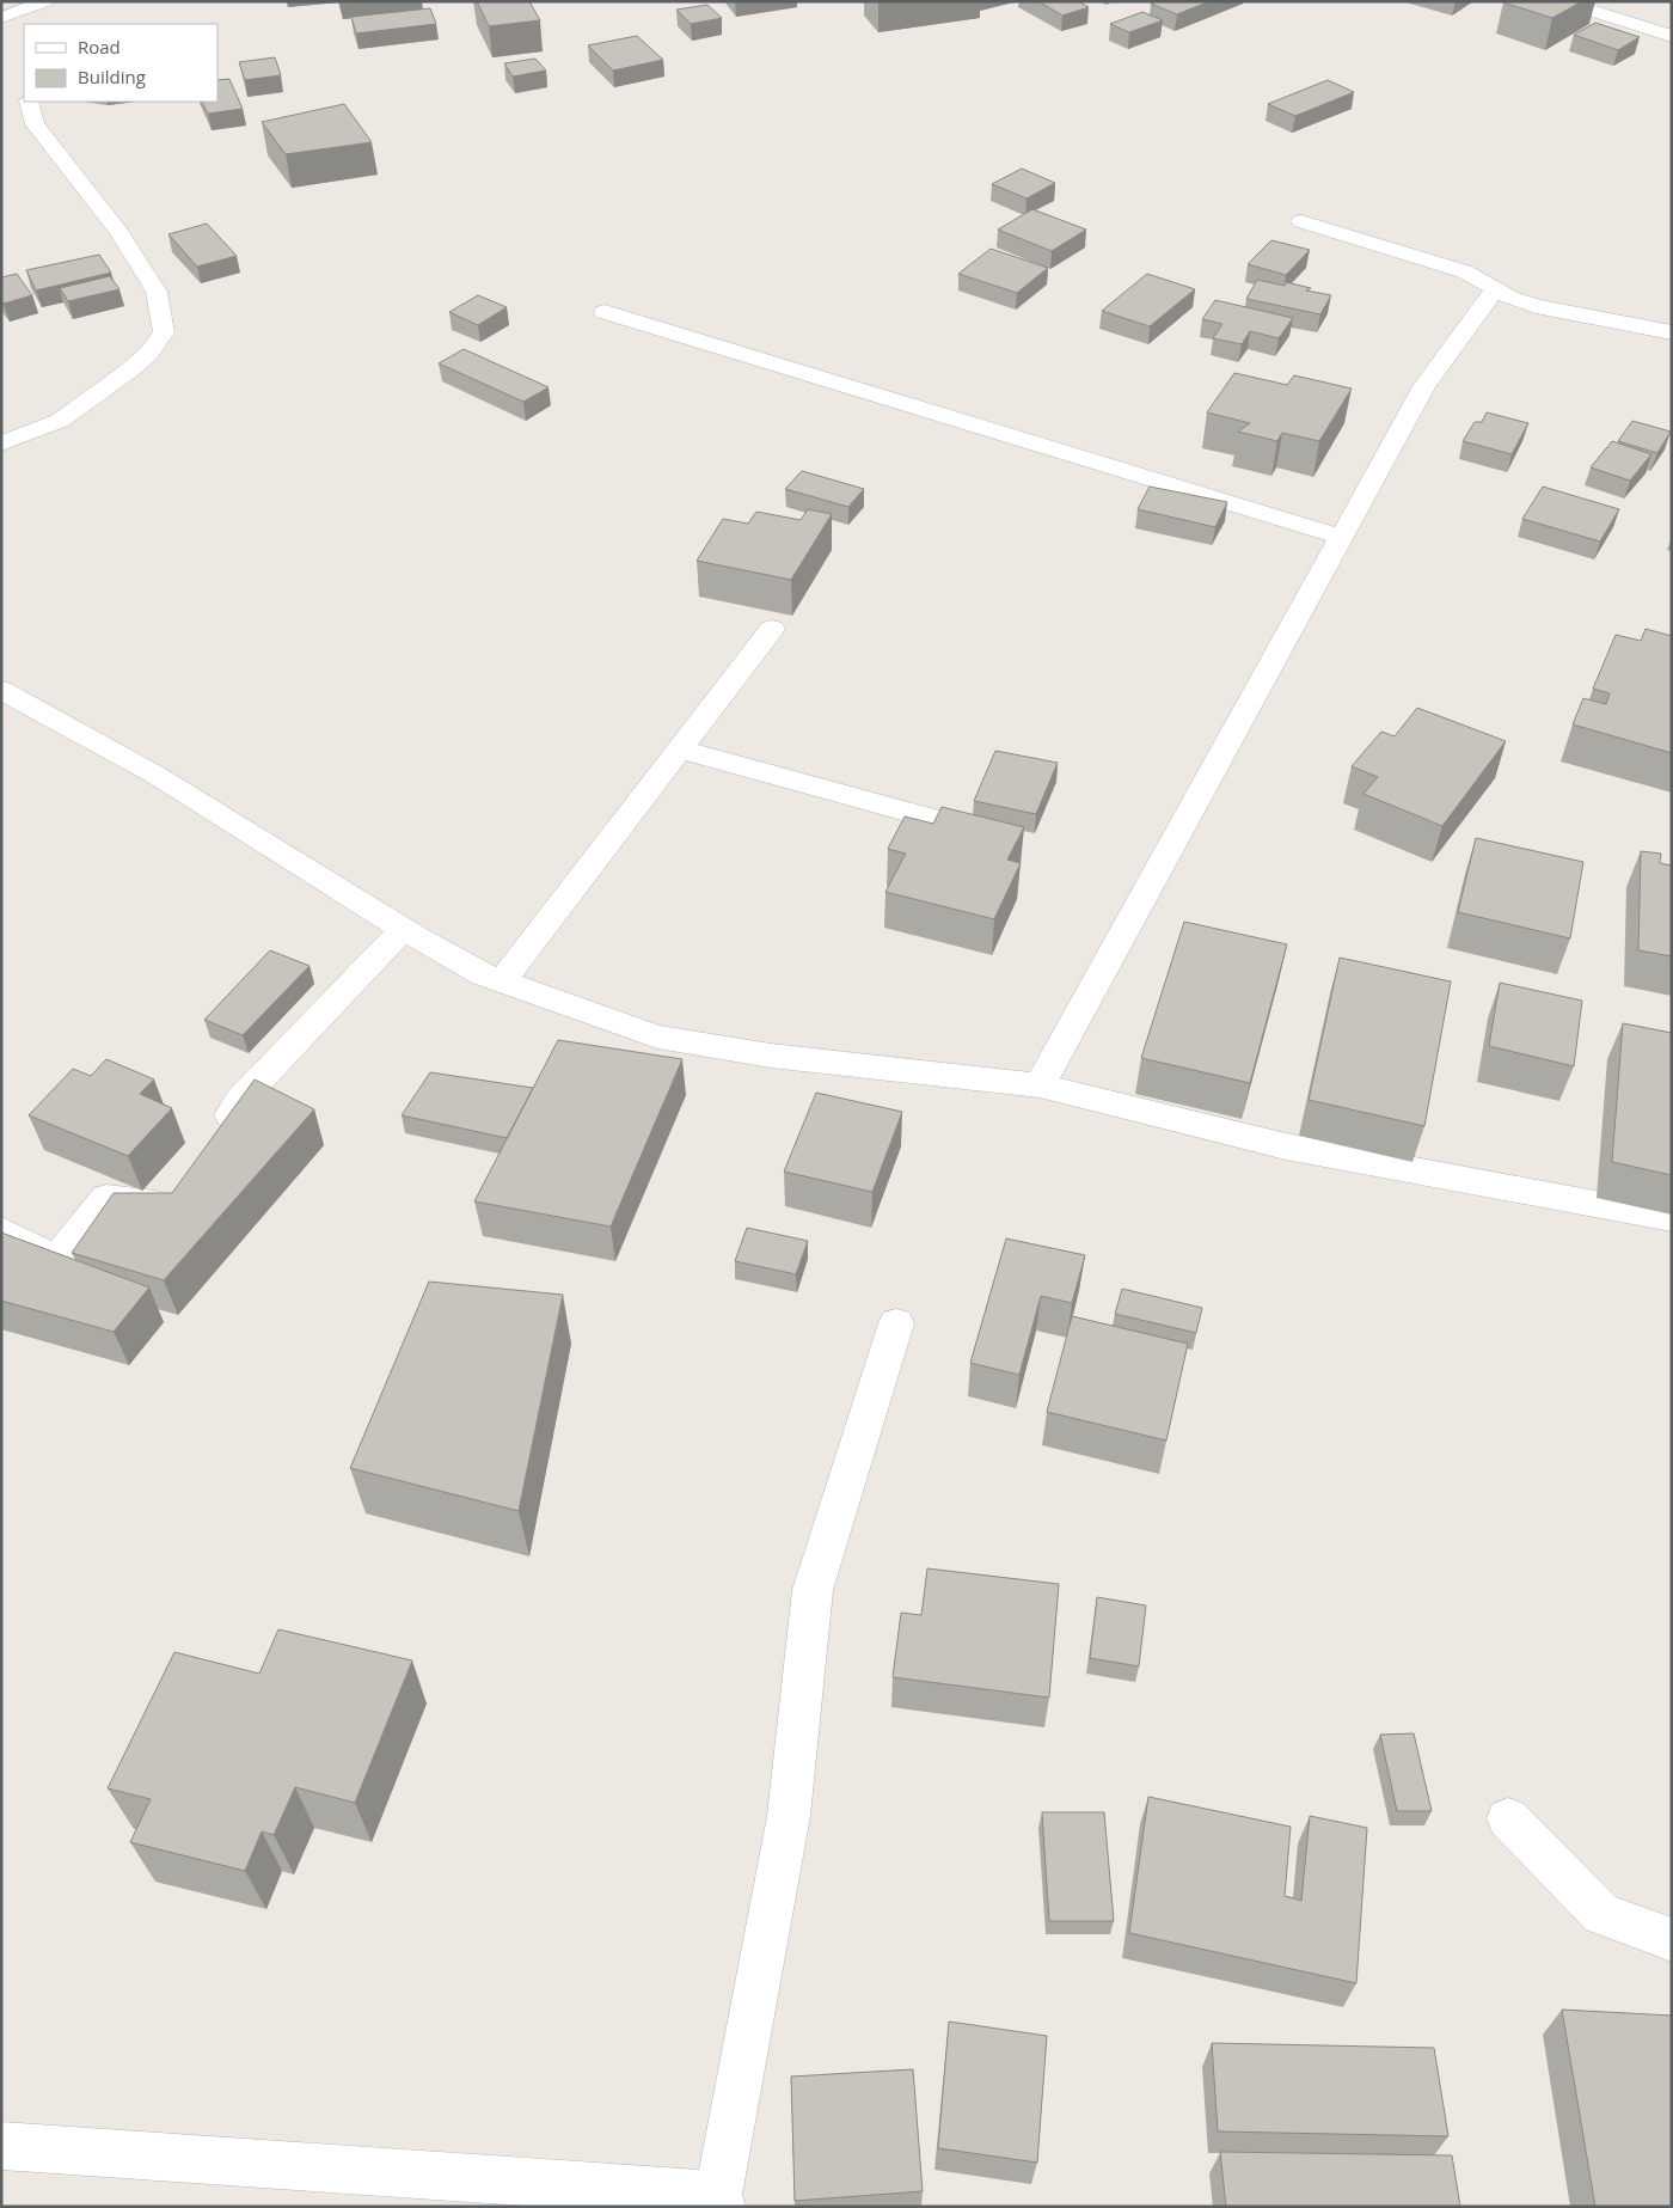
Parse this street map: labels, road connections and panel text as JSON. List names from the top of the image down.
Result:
{
  "legend": ["Road", "Building"]
}
